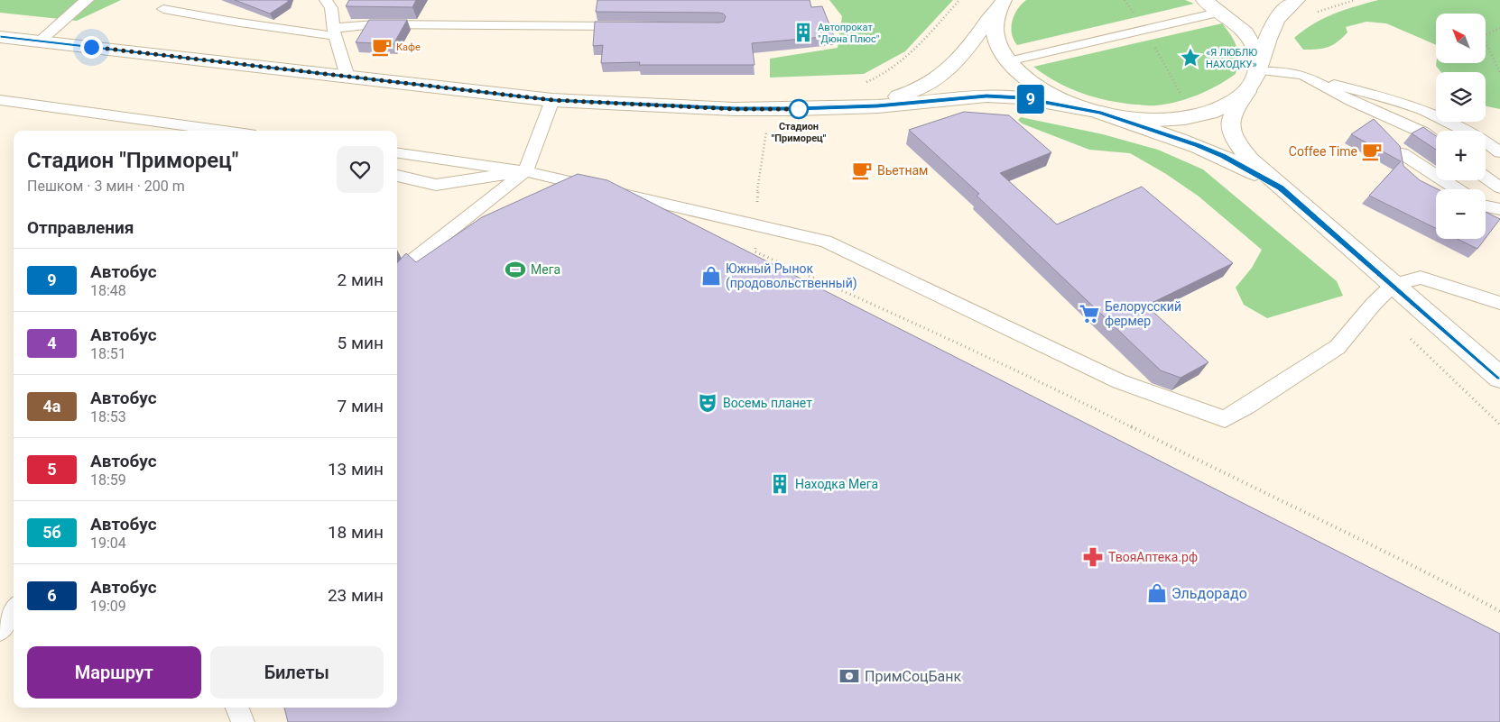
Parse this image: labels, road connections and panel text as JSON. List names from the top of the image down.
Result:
{
  "places": {
    "building": ["Автопрокат \"Дюна Плюс\"", "Находка Мега"],
    "cafe": ["Кафе", "Coffee Time", "Вьетнам"],
    "place": ["«Я ЛЮБЛЮ НАХОДКУ»"],
    "other": ["Стадион \"Приморец\""],
    "sports": ["Мега"],
    "shop": ["Южный Рынок (продовольственный)", "Эльдорадо"],
    "supermarket": ["Белорусский фермер"],
    "theatre": ["Восемь планет"],
    "pharmacy": ["ТвояАптека.рф"],
    "bank": ["ПримСоцБанк"]
  },
  "lines": ["bus line 9"],
  "north": "top left",
  "page": {
    "on_map": "9",
    "map_buttons": ["+", "−"],
    "heading": [
      ["Стадион \"Приморец\"", "Пешком · 3 мин · 200 m"],
      "Отправления"
    ],
    "list": [
      {
        "mark": "9",
        "name": "Автобус",
        "note": "18:48",
        "value": "2 мин"
      },
      {
        "mark": "4",
        "name": "Автобус",
        "note": "18:51",
        "value": "5 мин"
      },
      {
        "mark": "4а",
        "name": "Автобус",
        "note": "18:53",
        "value": "7 мин"
      },
      {
        "mark": "5",
        "name": "Автобус",
        "note": "18:59",
        "value": "13 мин"
      },
      {
        "mark": "5б",
        "name": "Автобус",
        "note": "19:04",
        "value": "18 мин"
      },
      {
        "mark": "6",
        "name": "Автобус",
        "note": "19:09",
        "value": "23 мин"
      }
    ],
    "buttons": ["Маршрут", "Билеты"]
  }
}
